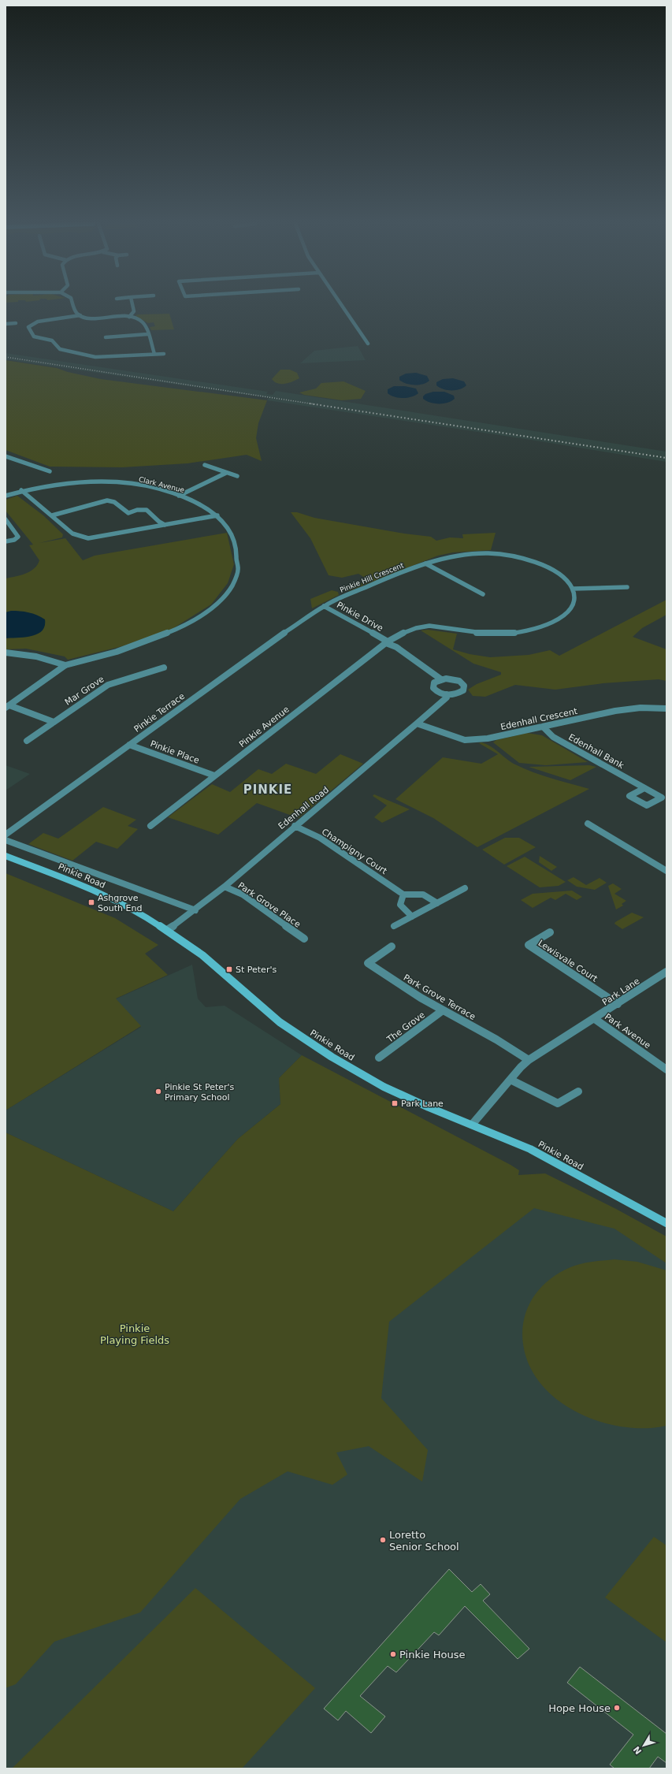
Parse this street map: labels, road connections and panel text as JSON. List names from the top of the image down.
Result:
{
  "streets": {
    "main road": ["Pinkie Road"],
    "street": [
      "Clark Avenue",
      "Pinkie Hill Crescent",
      "Pinkie Drive",
      "Mar Grove",
      "Pinkie Terrace",
      "Edenhall Crescent",
      "Pinkie Avenue",
      "Edenhall Bank",
      "Pinkie Place",
      "Edenhall Road",
      "Champigny Court",
      "Park Grove Place",
      "Lewisvale Court",
      "Park Lane",
      "Park Grove Terrace",
      "The Grove",
      "Park Avenue"
    ]
  },
  "crossings": [
    ["Pinkie Hill Crescent", "Pinkie Drive"],
    ["Pinkie Hill Crescent", "Pinkie Terrace"],
    ["Pinkie Drive", "Pinkie Terrace"],
    ["Pinkie Drive", "Pinkie Avenue"],
    ["Pinkie Terrace", "Pinkie Place"],
    ["Edenhall Crescent", "Edenhall Bank"],
    ["Edenhall Crescent", "Edenhall Road"],
    ["Pinkie Avenue", "Pinkie Place"],
    ["Edenhall Road", "Champigny Court"],
    ["Edenhall Road", "Pinkie Road"],
    ["Edenhall Road", "Park Grove Place"],
    ["Pinkie Road", "Park Lane"],
    ["Lewisvale Court", "Park Lane"],
    ["Park Lane", "Park Grove Terrace"],
    ["Park Lane", "Park Avenue"],
    ["Park Grove Terrace", "The Grove"]
  ],
  "districts": ["PINKIE"],
  "parks": ["Pinkie Playing Fields"],
  "places": {
    "transit": ["Ashgrove South End", "St Peter's", "Park Lane"],
    "other": [
      "Pinkie St Peter's Primary School",
      "Loretto Senior School",
      "Pinkie House",
      "Hope House"
    ]
  },
  "north": "bottom left"
}
